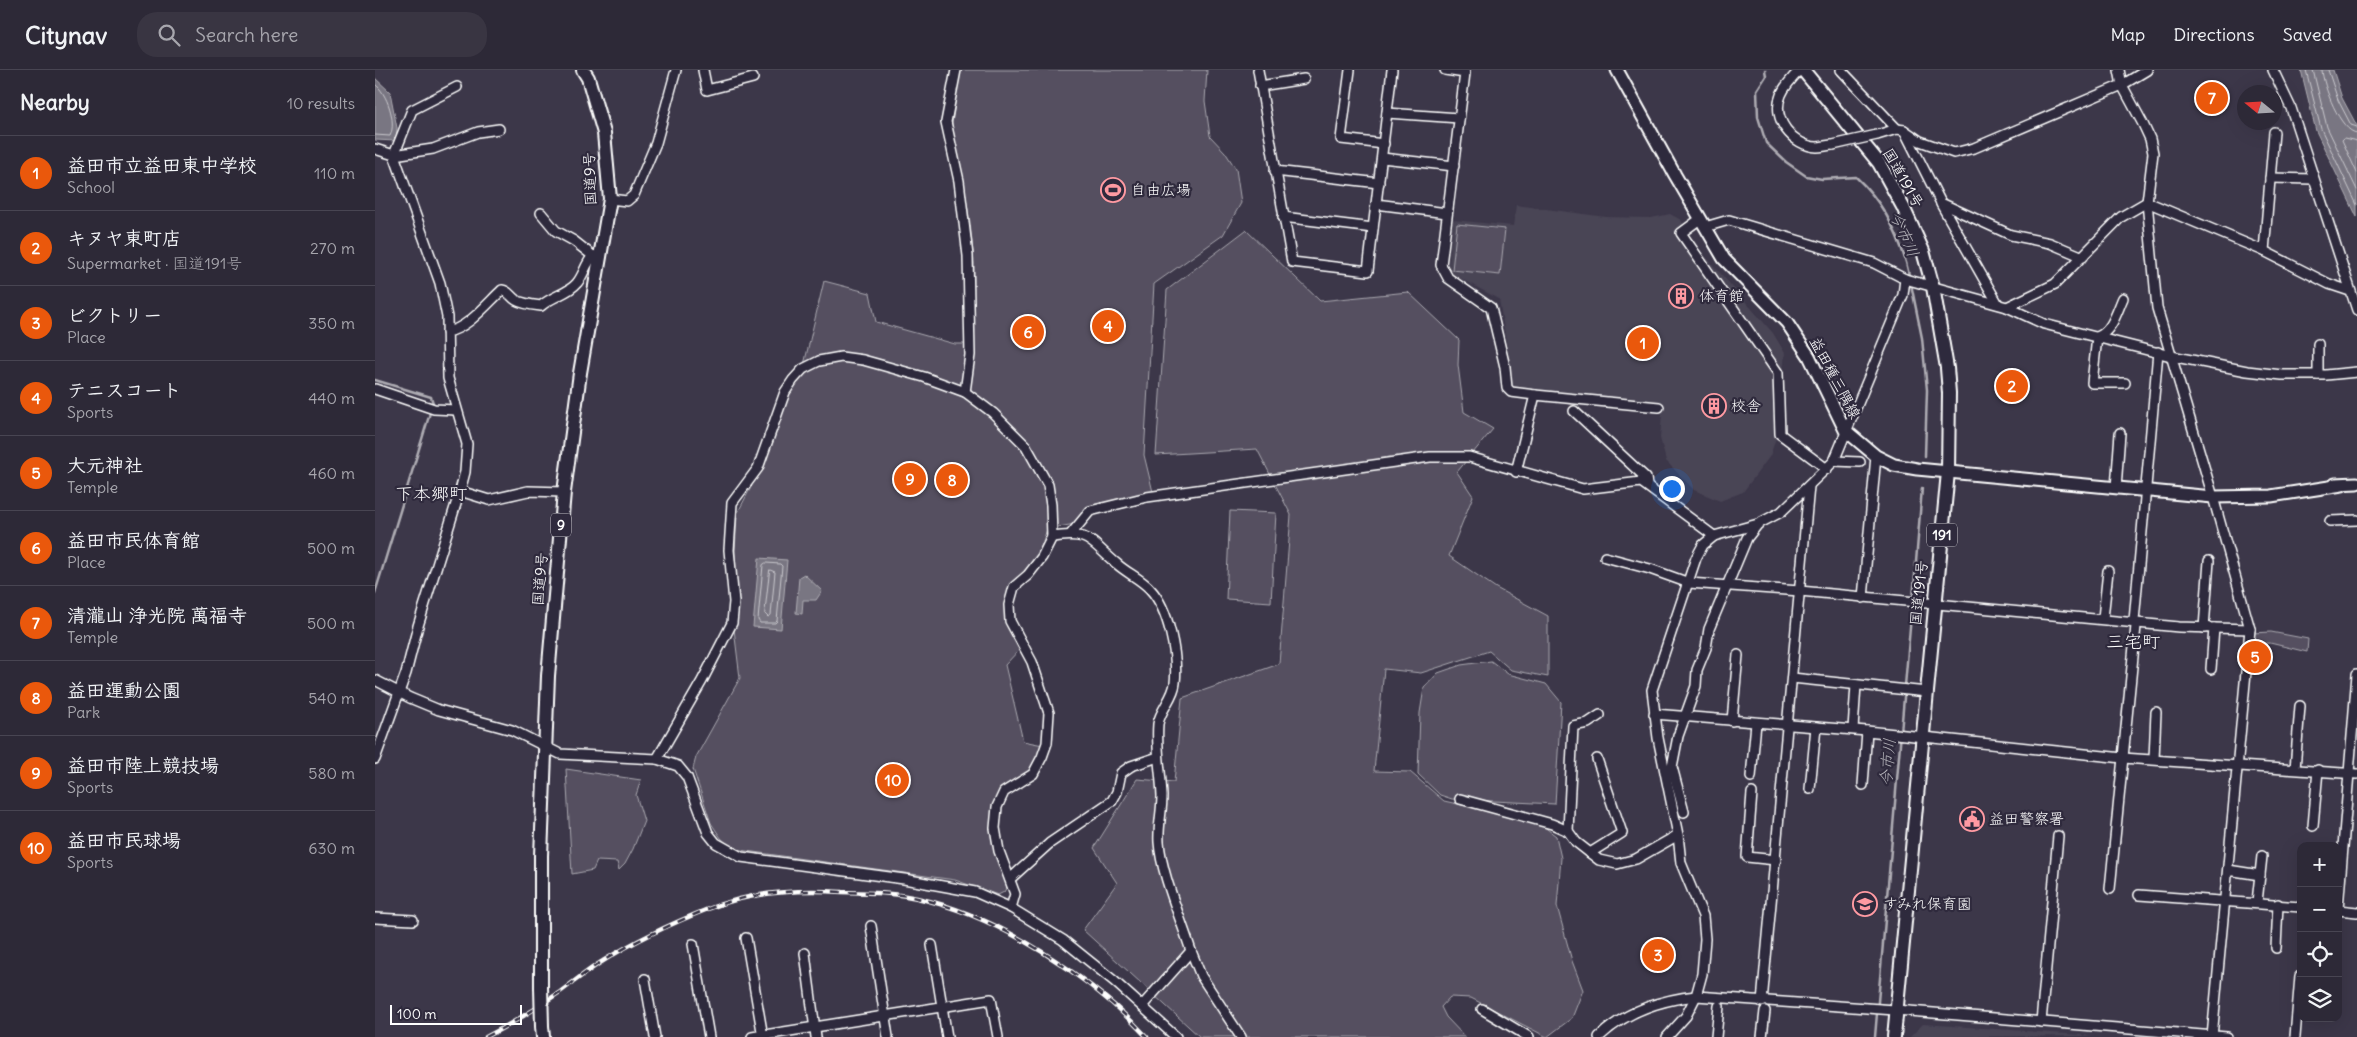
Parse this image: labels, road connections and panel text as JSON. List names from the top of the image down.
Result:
{
  "streets": {
    "highway": [
      "国道191号",
      "国道9号",
      "9",
      "191"
    ],
    "main road": ["益田種三隅線"]
  },
  "crossings": [
    ["国道191号", "益田種三隅線"]
  ],
  "districts": ["下本郷町", "三宅町"],
  "water": ["今市川"],
  "places": {
    "sports": ["自由広場"],
    "building": ["体育館", "校舎"],
    "public building": ["益田警察署"],
    "school or university": ["すみれ保育園"]
  },
  "scale_bar": "100 m",
  "north": "left",
  "page": {
    "header": "Citynav",
    "search": "Search here",
    "nav": ["Map", "Directions", "Saved"],
    "heading": ["Nearby", "10 results"],
    "pins": [
      "7",
      "4",
      "6",
      "1",
      "2",
      "9",
      "8",
      "5",
      "10",
      "3"
    ],
    "list": [
      {
        "mark": "1",
        "name": "益田市立益田東中学校",
        "note": "School",
        "value": "110 m"
      },
      {
        "mark": "2",
        "name": "キヌヤ東町店",
        "note": "Supermarket · 国道191号",
        "value": "270 m"
      },
      {
        "mark": "3",
        "name": "ビクトリー",
        "note": "Place",
        "value": "350 m"
      },
      {
        "mark": "4",
        "name": "テニスコート",
        "note": "Sports",
        "value": "440 m"
      },
      {
        "mark": "5",
        "name": "大元神社",
        "note": "Temple",
        "value": "460 m"
      },
      {
        "mark": "6",
        "name": "益田市民体育館",
        "note": "Place",
        "value": "500 m"
      },
      {
        "mark": "7",
        "name": "清瀧山 浄光院 萬福寺",
        "note": "Temple",
        "value": "500 m"
      },
      {
        "mark": "8",
        "name": "益田運動公園",
        "note": "Park",
        "value": "540 m"
      },
      {
        "mark": "9",
        "name": "益田市陸上競技場",
        "note": "Sports",
        "value": "580 m"
      },
      {
        "mark": "10",
        "name": "益田市民球場",
        "note": "Sports",
        "value": "630 m"
      }
    ],
    "map_buttons": ["+", "−"],
    "scale": "100 m"
  }
}
